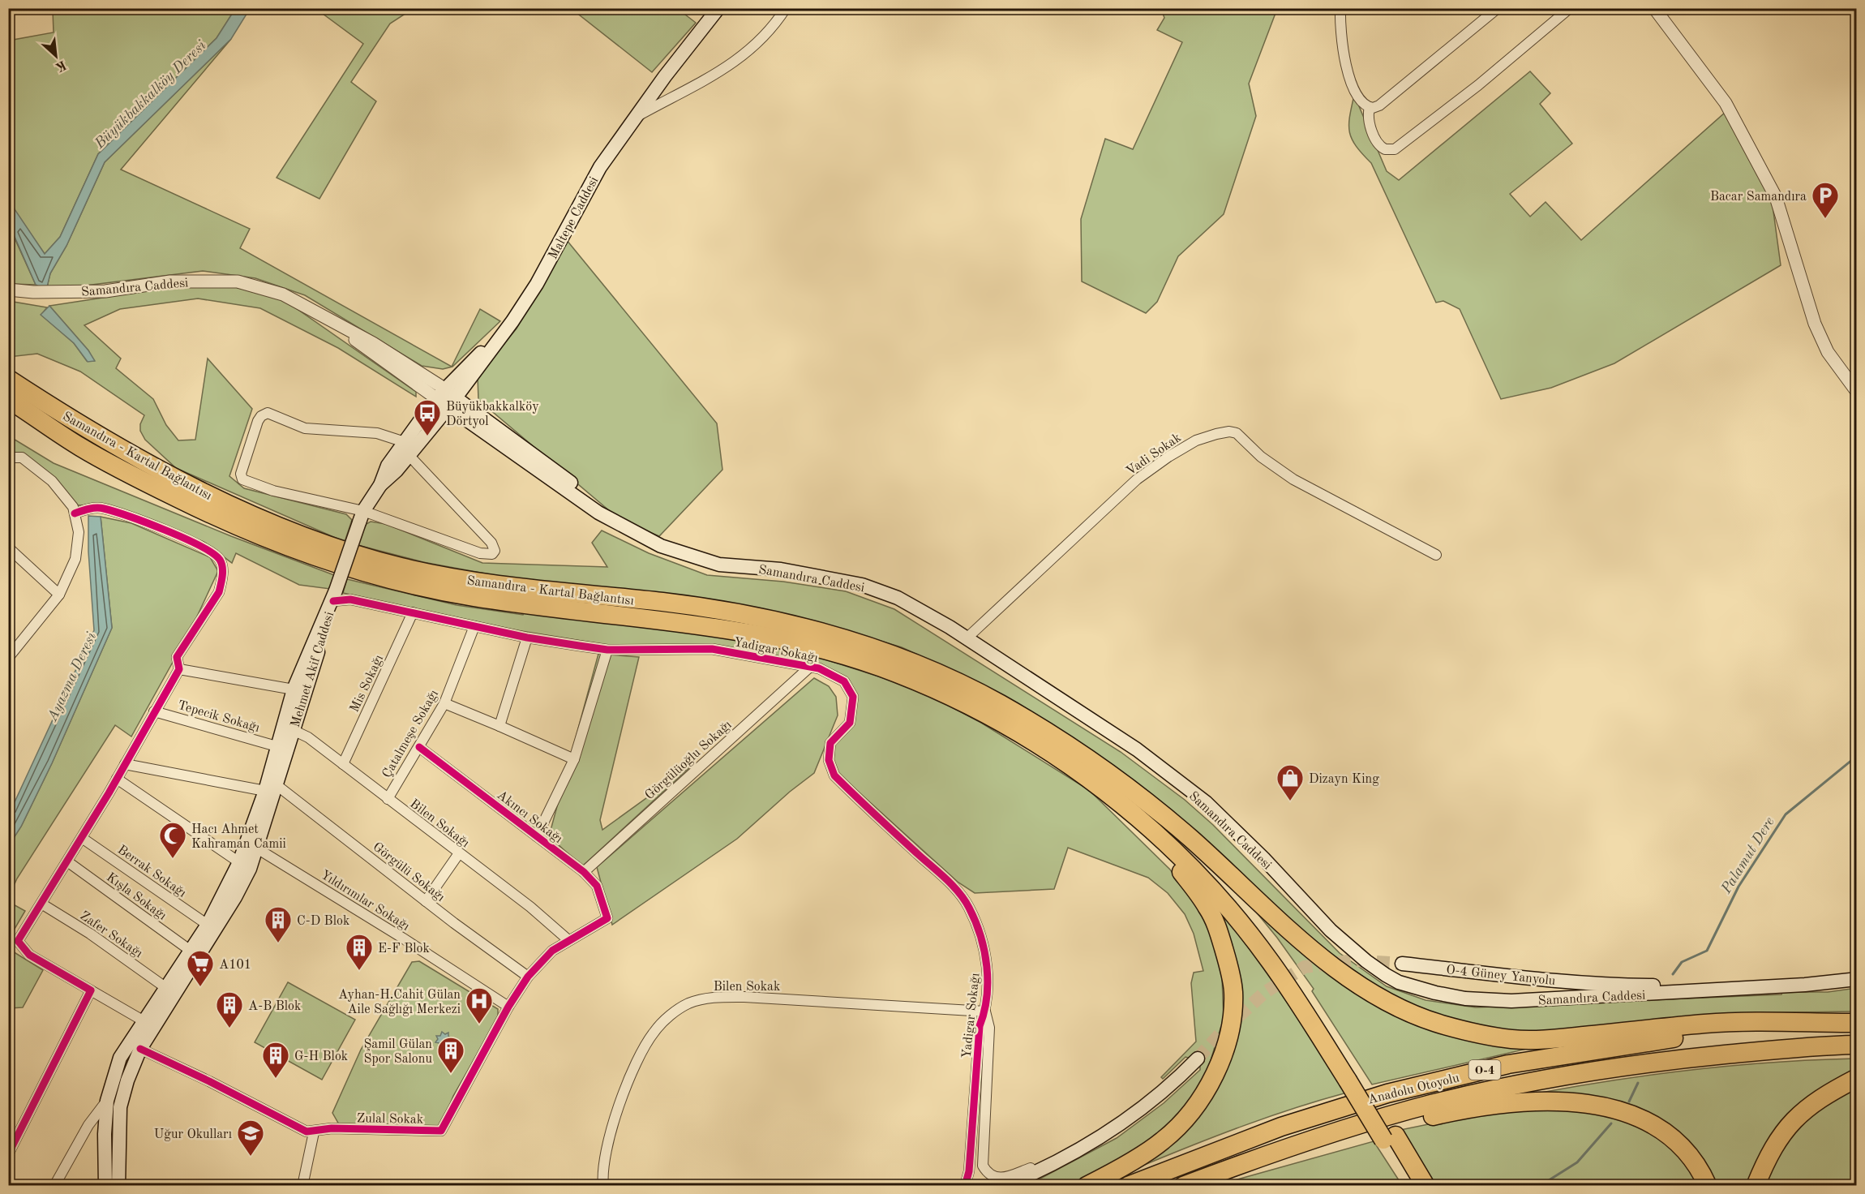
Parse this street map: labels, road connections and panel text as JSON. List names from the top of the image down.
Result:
{
  "streets": {
    "highway": ["Samandıra - Kartal Bağlantısı", "O-4", "Anadolu Otoyolu"],
    "main road": [
      "Maltepe Caddesi",
      "Samandıra Caddesi",
      "Mehmet Akif Caddesi",
      "O-4 Güney Yanyolu"
    ],
    "street": [
      "Vadi Sokak",
      "Yadigar Sokağı",
      "Mis Sokağı",
      "Tepecik Sokağı",
      "Çatalmeşe Sokağı",
      "Görgülüoğlu Sokağı",
      "Akıncı Sokağı",
      "Bilen Sokağı",
      "Berrak Sokağı",
      "Görgülü Sokağı",
      "Kışla Sokağı",
      "Yıldırımlar Sokağı",
      "Zafer Sokağı",
      "Bilen Sokak",
      "Zulal Sokak"
    ]
  },
  "crossings": [
    ["Maltepe Caddesi", "Samandıra Caddesi"],
    ["Maltepe Caddesi", "Yadigar Sokağı"],
    ["Maltepe Caddesi", "Mehmet Akif Caddesi"],
    ["Samandıra Caddesi", "Vadi Sokak"],
    ["Samandıra Caddesi", "O-4 Güney Yanyolu"],
    ["Yadigar Sokağı", "Mehmet Akif Caddesi"],
    ["Yadigar Sokağı", "Mis Sokağı"],
    ["Yadigar Sokağı", "Çatalmeşe Sokağı"],
    ["Yadigar Sokağı", "Görgülüoğlu Sokağı"],
    ["Yadigar Sokağı", "Bilen Sokak"],
    ["Mehmet Akif Caddesi", "Tepecik Sokağı"],
    ["Mehmet Akif Caddesi", "Bilen Sokağı"],
    ["Mehmet Akif Caddesi", "Berrak Sokağı"],
    ["Mehmet Akif Caddesi", "Görgülü Sokağı"],
    ["Mehmet Akif Caddesi", "Kışla Sokağı"],
    ["Mehmet Akif Caddesi", "Yıldırımlar Sokağı"],
    ["Mehmet Akif Caddesi", "Zafer Sokağı"],
    ["Mehmet Akif Caddesi", "Zulal Sokak"],
    ["Mis Sokağı", "Bilen Sokağı"],
    ["Çatalmeşe Sokağı", "Akıncı Sokağı"],
    ["Çatalmeşe Sokağı", "Bilen Sokağı"],
    ["Görgülüoğlu Sokağı", "Akıncı Sokağı"],
    ["Akıncı Sokağı", "Zulal Sokak"],
    ["Bilen Sokağı", "Zulal Sokak"],
    ["Görgülü Sokağı", "Zulal Sokak"],
    ["Yıldırımlar Sokağı", "Zulal Sokak"]
  ],
  "water": ["Büyükbakkalköy Deresi", "Ayazma Deresi", "Palamut Dere"],
  "places": {
    "parking": ["Bacar Samandıra"],
    "bus stop": ["Büyükbakkalköy Dörtyol"],
    "shop": ["Dizayn King"],
    "mosque": ["Hacı Ahmet Kahraman Camii"],
    "building": [
      "C-D Blok",
      "E-F Blok",
      "A-B Blok",
      "Şamil Gülan Spor Salonu",
      "G-H Blok"
    ],
    "supermarket": ["A101"],
    "hospital": ["Ayhan-H.Cahit Gülan Aile Sağlığı Merkezi"],
    "school or university": ["Uğur Okulları"]
  },
  "north": "bottom right"
}
